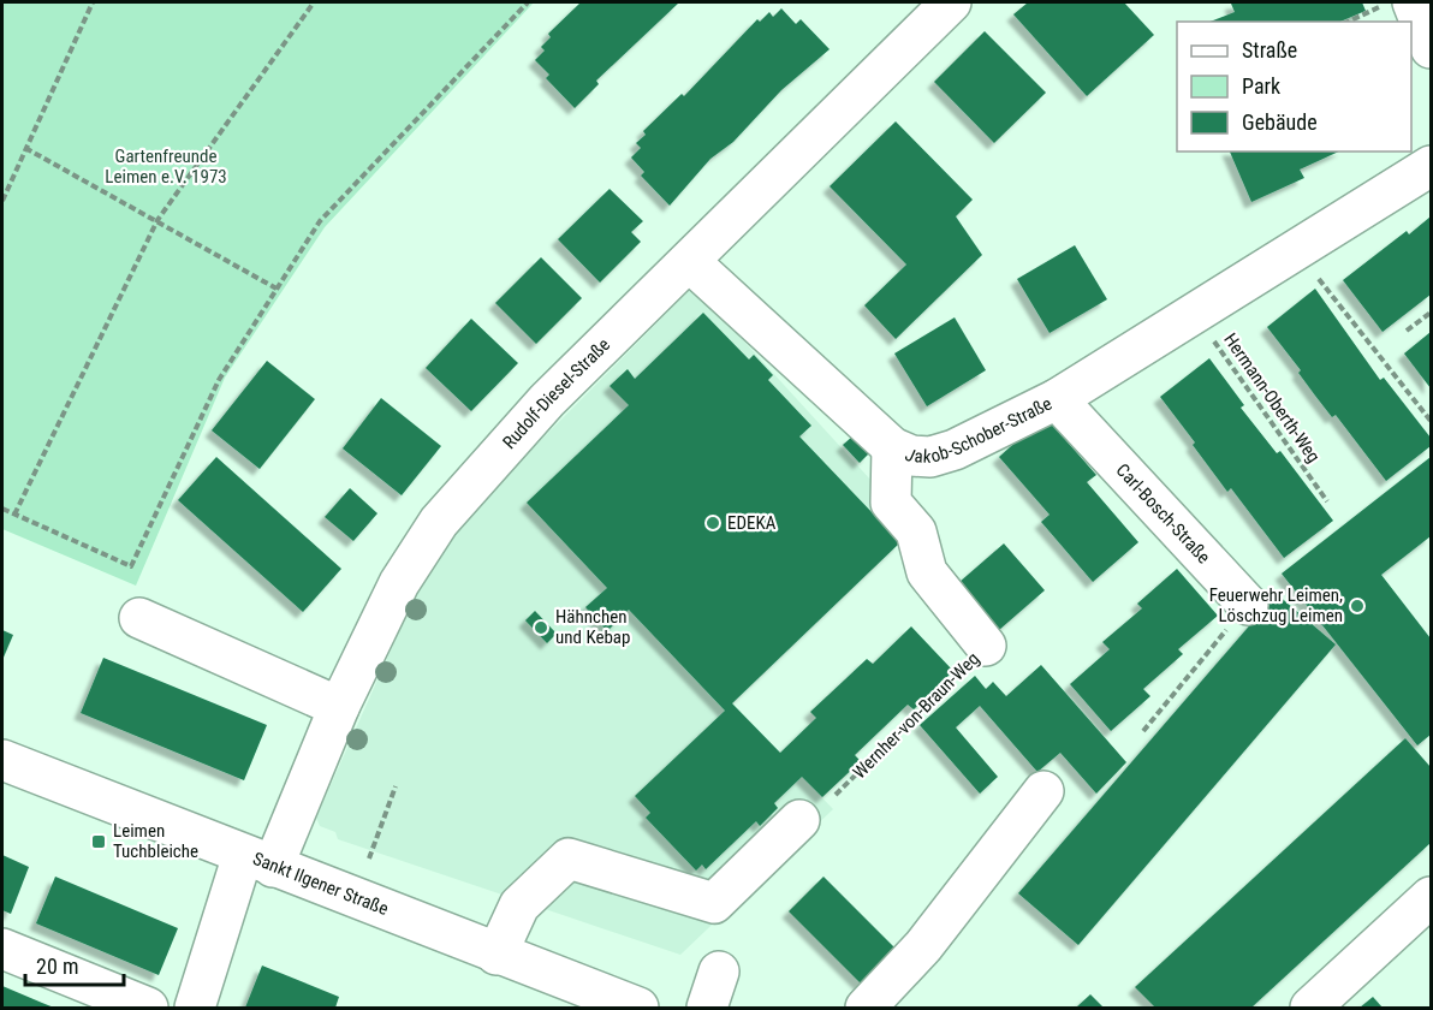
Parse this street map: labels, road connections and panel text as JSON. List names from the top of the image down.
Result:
{
  "streets": {
    "street": [
      "Rudolf-Diesel-Straße",
      "Jakob-Schober-Straße",
      "Carl-Bosch-Straße",
      "Wernher-von-Braun-Weg",
      "Sankt Ilgener Straße"
    ],
    "path": ["Hermann-Oberth-Weg"]
  },
  "crossings": [
    ["Rudolf-Diesel-Straße", "Jakob-Schober-Straße"],
    ["Rudolf-Diesel-Straße", "Sankt Ilgener Straße"],
    ["Hermann-Oberth-Weg", "Jakob-Schober-Straße"],
    ["Jakob-Schober-Straße", "Carl-Bosch-Straße"],
    ["Jakob-Schober-Straße", "Wernher-von-Braun-Weg"]
  ],
  "parks": ["Gartenfreunde Leimen e.V. 1973"],
  "places": {
    "other": ["EDEKA", "Feuerwehr Leimen, Löschzug Leimen", "Hähnchen und Kebap"],
    "transit": ["Leimen Tuchbleiche"]
  },
  "legend": ["Straße", "Park", "Gebäude"],
  "scale_bar": "20 m"
}
